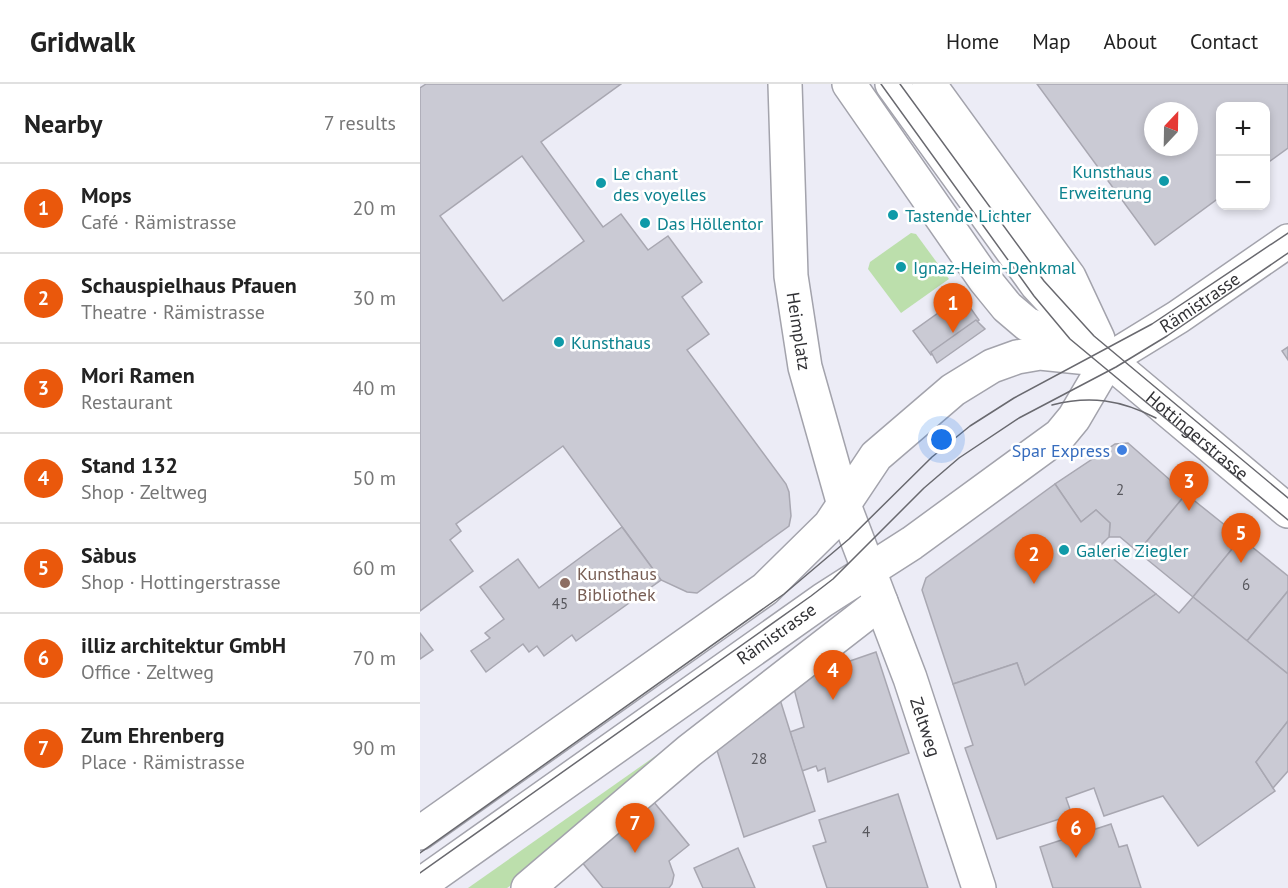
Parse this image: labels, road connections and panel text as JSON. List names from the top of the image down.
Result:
{
  "streets": {
    "main road": [
      "Rämistrasse",
      "Heimplatz",
      "Hottingerstrasse",
      "Zeltweg"
    ]
  },
  "crossings": [
    ["Rämistrasse", "Heimplatz"],
    ["Rämistrasse", "Hottingerstrasse"],
    ["Rämistrasse", "Zeltweg"],
    ["Heimplatz", "Zeltweg"]
  ],
  "places": [
    "Kunsthaus Erweiterung",
    "Le chant des voyelles",
    "Tastende Lichter",
    "Das Höllentor",
    "Ignaz-Heim-Denkmal",
    "Kunsthaus",
    "Spar Express",
    "Galerie Ziegler",
    "Kunsthaus Bibliothek"
  ],
  "house_numbers": [
    "2",
    "6",
    "45",
    "28",
    "4"
  ],
  "north": "top",
  "page": {
    "header": "Gridwalk",
    "nav": [
      "Home",
      "Map",
      "About",
      "Contact"
    ],
    "heading": ["Nearby", "7 results"],
    "map_buttons": ["+", "−"],
    "list": [
      {
        "mark": "1",
        "name": "Mops",
        "note": "Café · Rämistrasse",
        "value": "20 m"
      },
      {
        "mark": "2",
        "name": "Schauspielhaus Pfauen",
        "note": "Theatre · Rämistrasse",
        "value": "30 m"
      },
      {
        "mark": "3",
        "name": "Mori Ramen",
        "note": "Restaurant",
        "value": "40 m"
      },
      {
        "mark": "4",
        "name": "Stand 132",
        "note": "Shop · Zeltweg",
        "value": "50 m"
      },
      {
        "mark": "5",
        "name": "Sàbus",
        "note": "Shop · Hottingerstrasse",
        "value": "60 m"
      },
      {
        "mark": "6",
        "name": "illiz architektur GmbH",
        "note": "Office · Zeltweg",
        "value": "70 m"
      },
      {
        "mark": "7",
        "name": "Zum Ehrenberg",
        "note": "Place · Rämistrasse",
        "value": "90 m"
      }
    ],
    "pins": [
      "1",
      "3",
      "5",
      "2",
      "4",
      "7",
      "6"
    ]
  }
}
